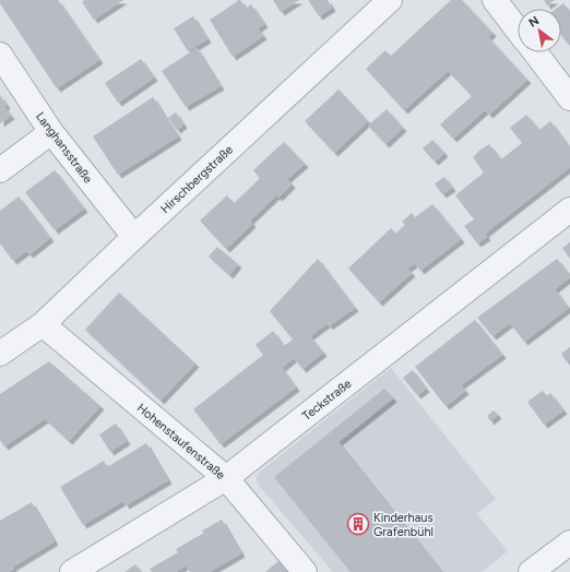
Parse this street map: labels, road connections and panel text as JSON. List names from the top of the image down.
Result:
{
  "streets": {
    "street": [
      "Langhansstraße",
      "Hirschbergstraße",
      "Teckstraße",
      "Hohenstaufenstraße"
    ]
  },
  "crossings": [
    ["Langhansstraße", "Hirschbergstraße"],
    ["Hirschbergstraße", "Hohenstaufenstraße"],
    ["Teckstraße", "Hohenstaufenstraße"]
  ],
  "places": {
    "building": ["Kinderhaus Grafenbühl"]
  },
  "north": "top left"
}
